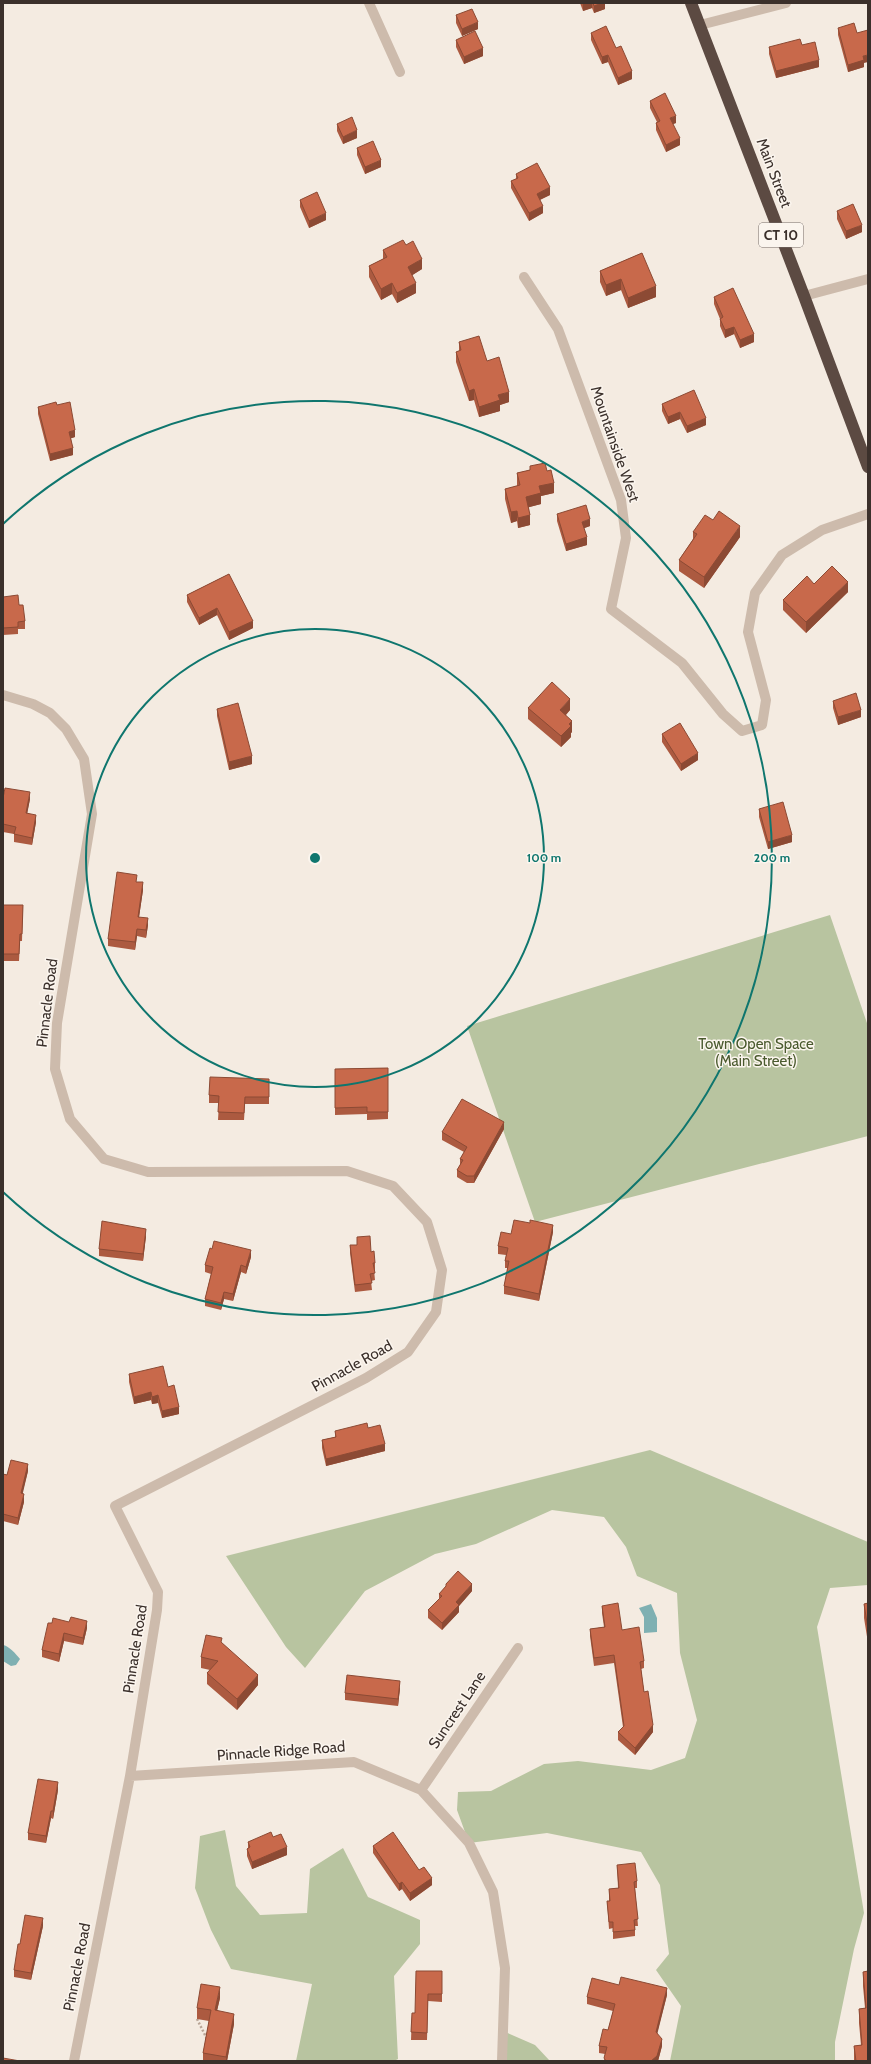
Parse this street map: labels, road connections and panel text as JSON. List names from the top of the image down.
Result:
{
  "streets": {
    "highway": ["Main Street", "CT 10"],
    "street": [
      "Mountainside West",
      "Pinnacle Road",
      "Suncrest Lane",
      "Pinnacle Ridge Road"
    ]
  },
  "crossings": [
    ["Pinnacle Road", "Pinnacle Ridge Road"],
    ["Suncrest Lane", "Pinnacle Ridge Road"]
  ],
  "parks": ["Town Open Space (Main Street)"],
  "rings": ["100 m", "200 m"]
}
